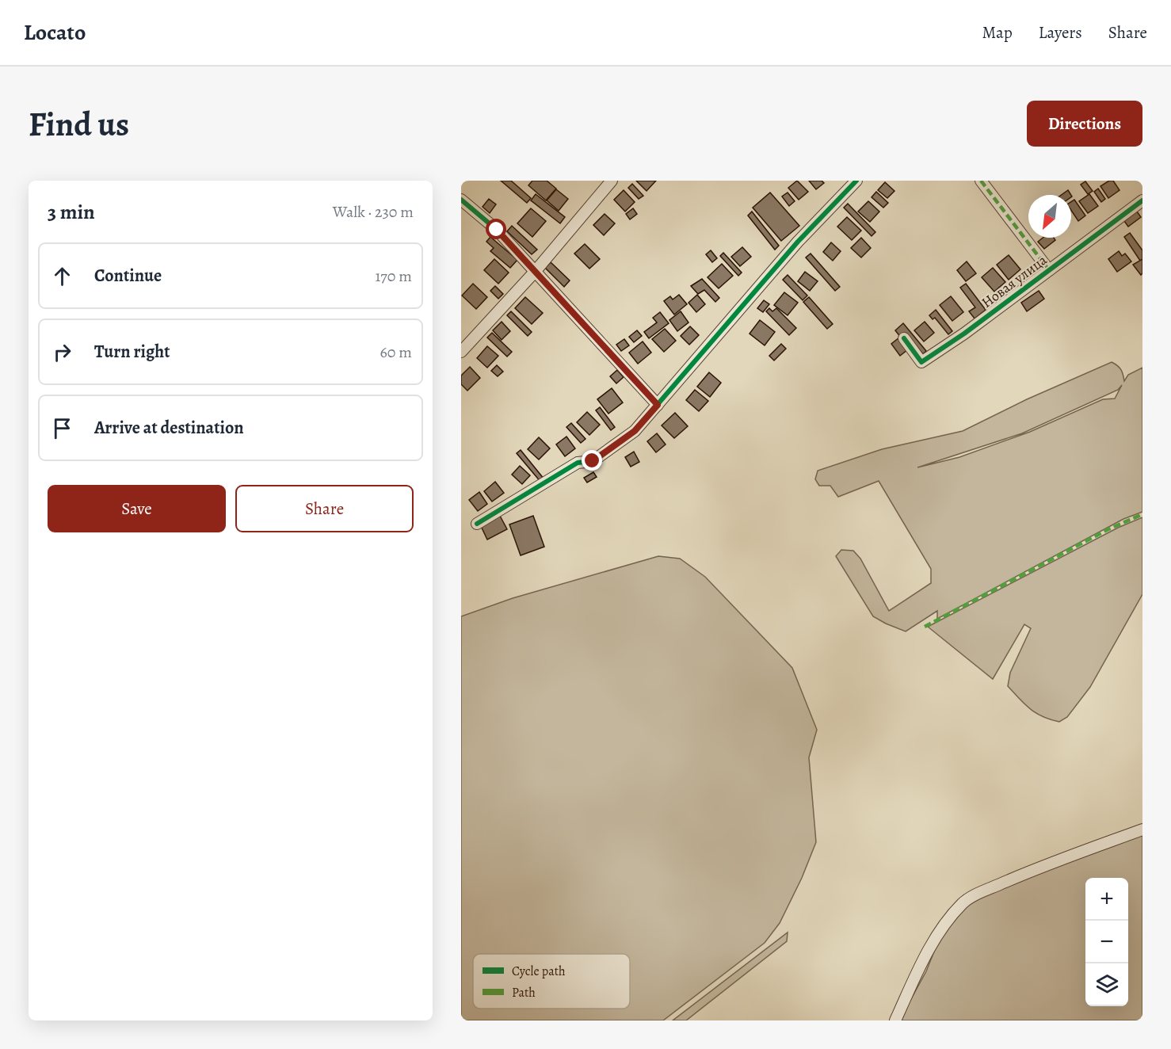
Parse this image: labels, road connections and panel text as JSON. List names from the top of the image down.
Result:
{
  "streets": {
    "street": ["Новая улица"]
  },
  "legend": ["Cycle path", "Path"],
  "north": "bottom left",
  "page": {
    "header": "Locato",
    "nav": ["Map", "Layers", "Share"],
    "buttons": [
      "Directions",
      ["Save", "Share"]
    ],
    "title": "Find us",
    "heading": ["3 min", "Walk · 230 m"],
    "list": [
      ["Continue", "170 m"],
      ["Turn right", "60 m"],
      "Arrive at destination"
    ],
    "map_buttons": ["+", "−"]
  }
}
